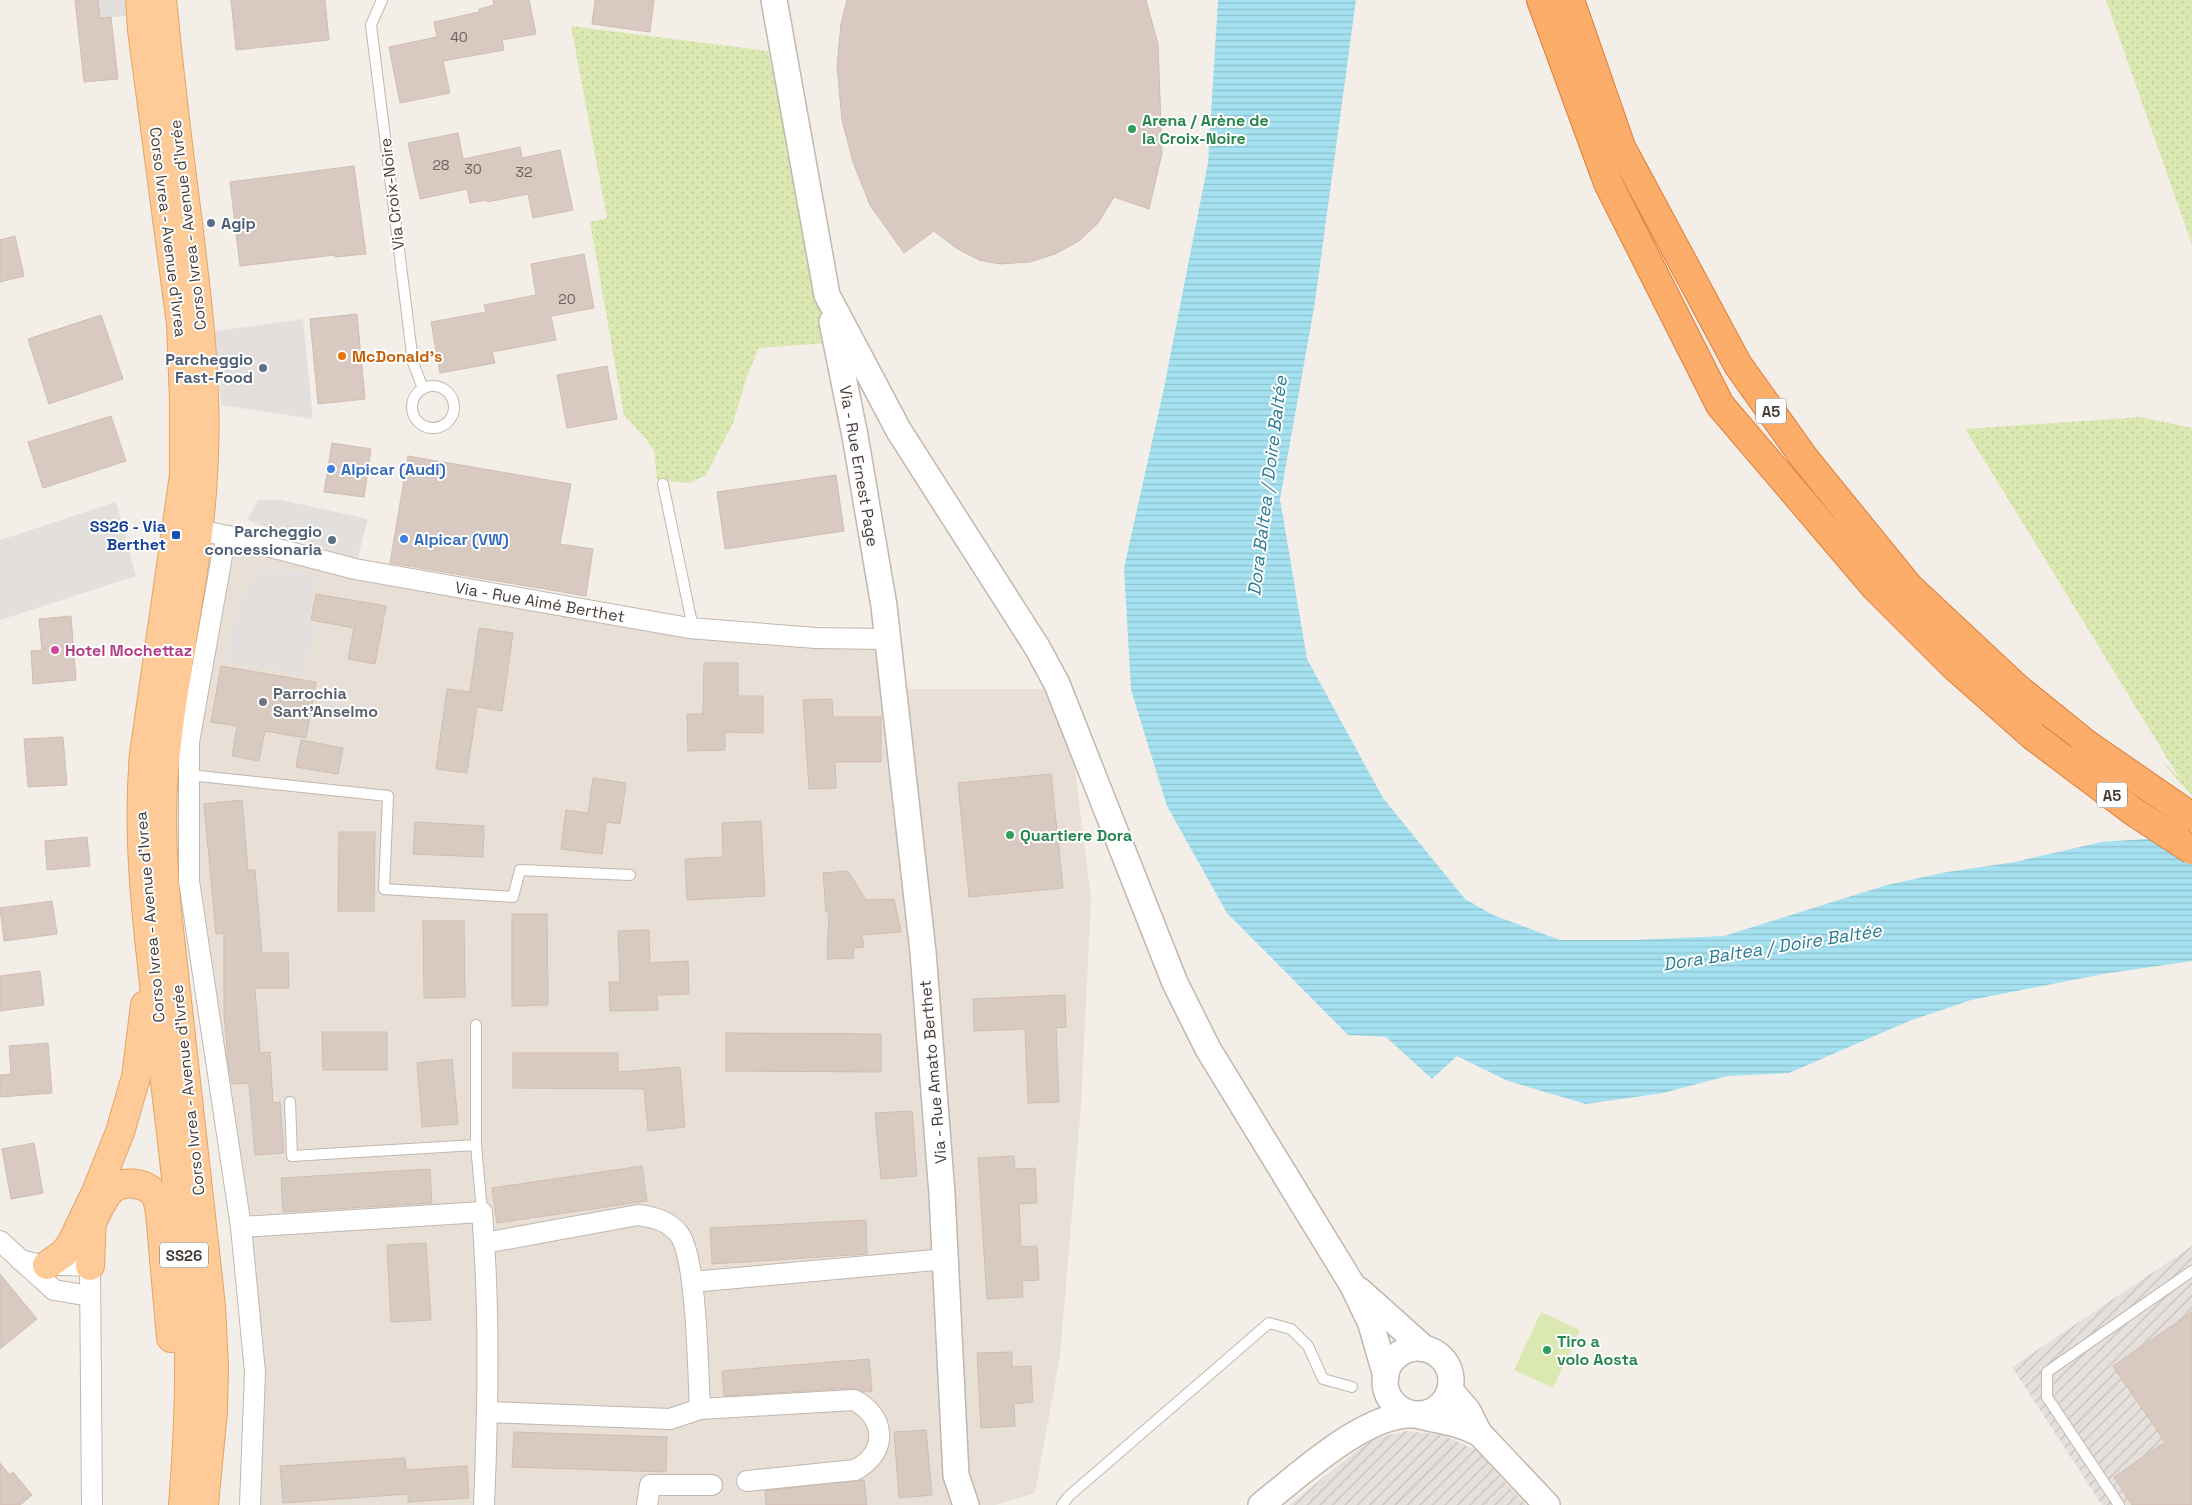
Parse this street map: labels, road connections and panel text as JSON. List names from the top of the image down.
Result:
{
  "streets": {
    "highway": ["A5"],
    "main road": ["Corso Ivrea - Avenue d'Ivrée", "Corso Ivrea - Avenue d'Ivrea", "SS26"],
    "street": ["Via - Rue Ernest Page", "Via - Rue Aimé Berthet", "Via - Rue Amato Berthet"],
    "lane": ["Via Croix-Noire"]
  },
  "crossings": [
    ["Corso Ivrea - Avenue d'Ivrée", "Via - Rue Aimé Berthet"],
    ["Corso Ivrea - Avenue d'Ivrea", "SS26"],
    ["Via - Rue Ernest Page", "Via - Rue Aimé Berthet"],
    ["Via - Rue Ernest Page", "Via - Rue Amato Berthet"],
    ["Via - Rue Aimé Berthet", "Via - Rue Amato Berthet"]
  ],
  "water": ["Dora Baltea / Doire Baltée"],
  "places": {
    "other": [
      "Arena / Arène de la Croix-Noire",
      "Agip",
      "McDonald's",
      "Parcheggio Fast-Food",
      "Alpicar (Audi)",
      "Alpicar (VW)",
      "Parcheggio concessionaria",
      "Hotel Mochettaz",
      "Parrochia Sant’Anselmo",
      "Quartiere Dora",
      "Tiro a volo Aosta"
    ],
    "transit": ["SS26 - Via Berthet"]
  },
  "house_numbers": [
    "40",
    "28",
    "30",
    "32",
    "20"
  ]
}
